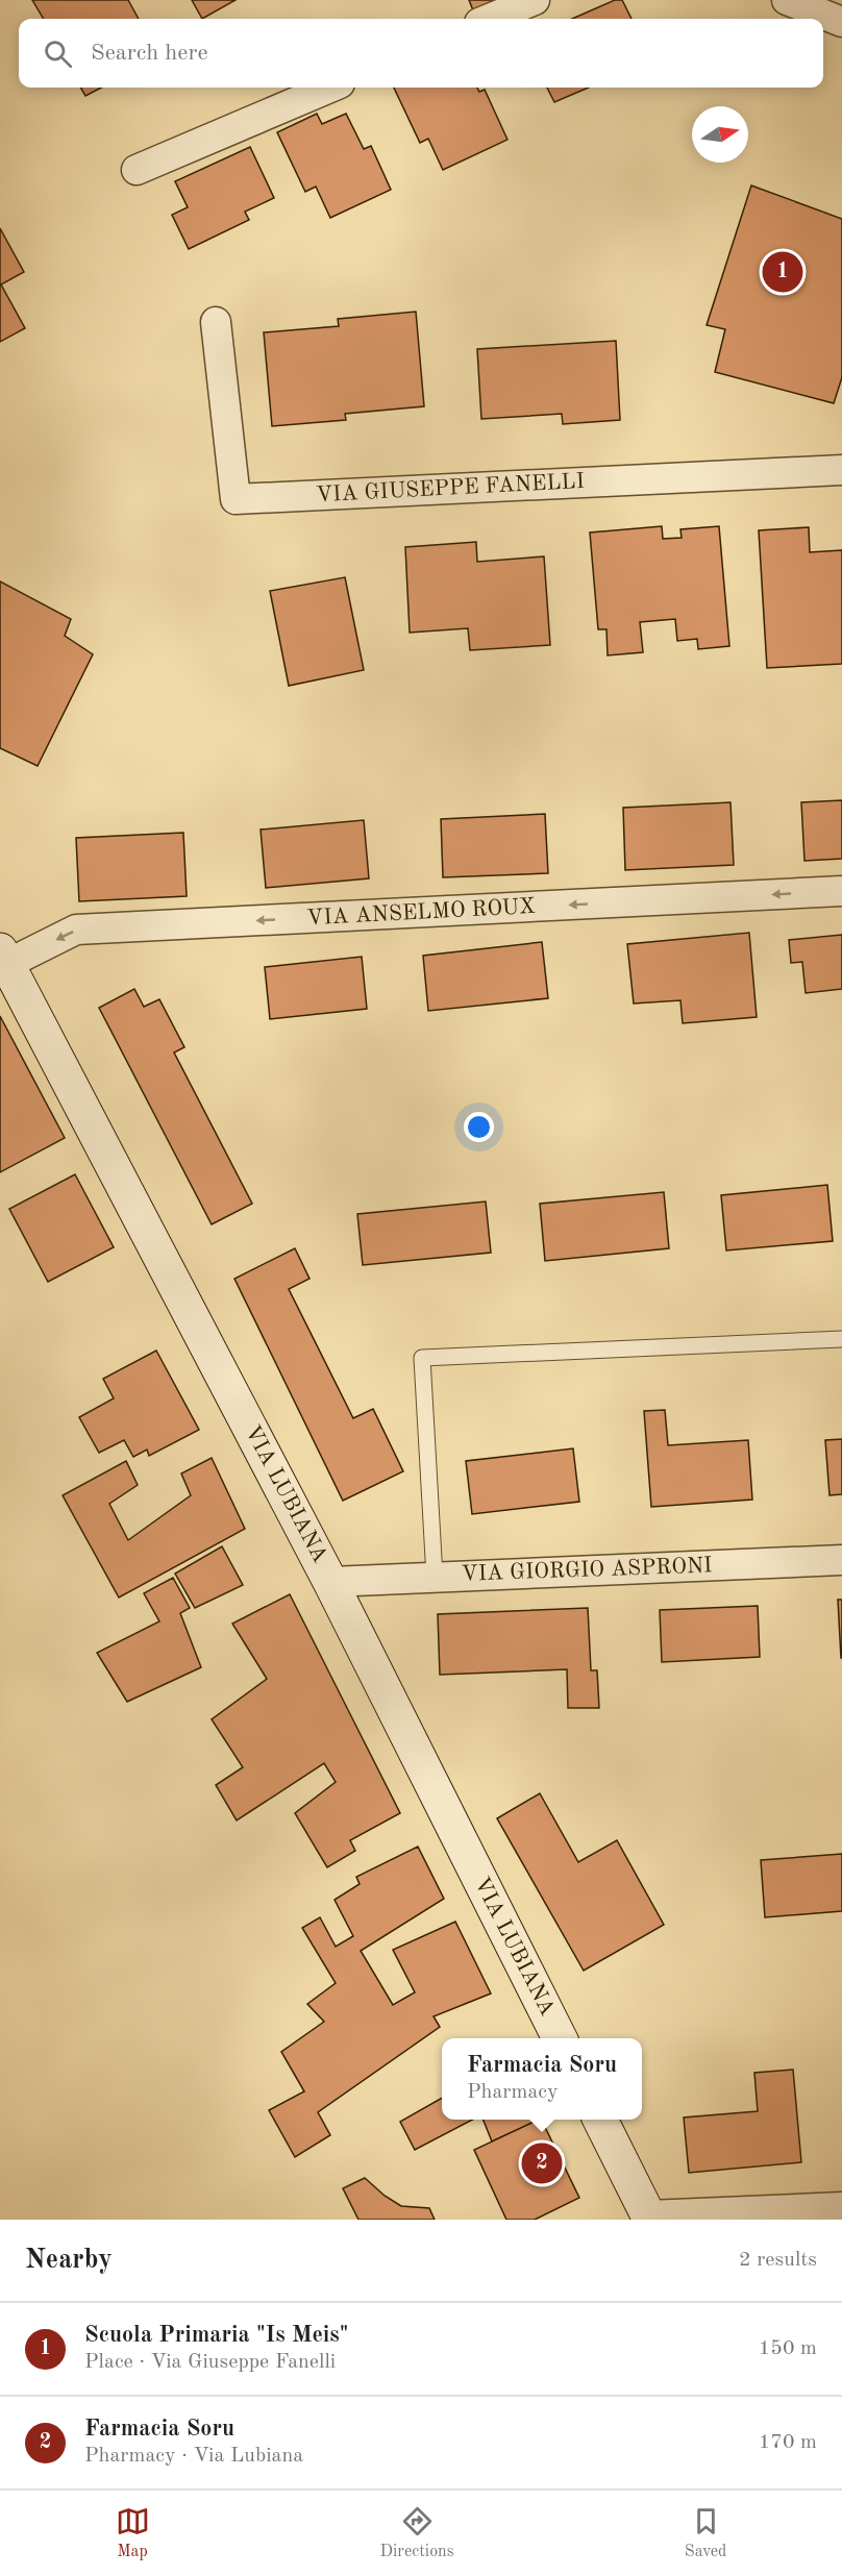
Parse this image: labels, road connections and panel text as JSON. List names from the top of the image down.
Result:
{
  "streets": {
    "street": [
      "VIA GIUSEPPE FANELLI",
      "VIA ANSELMO ROUX",
      "VIA LUBIANA",
      "VIA GIORGIO ASPRONI"
    ]
  },
  "crossings": [
    ["VIA ANSELMO ROUX", "VIA LUBIANA"],
    ["VIA LUBIANA", "VIA GIORGIO ASPRONI"]
  ],
  "one_way": ["VIA ANSELMO ROUX"],
  "north": "right",
  "page": {
    "search": "Search here",
    "pins": ["1", "2"],
    "popup": ["Farmacia Soru", "Pharmacy"],
    "heading": ["Nearby", "2 results"],
    "list": [
      {
        "mark": "1",
        "name": "Scuola Primaria \"Is Meis\"",
        "note": "Place · Via Giuseppe Fanelli",
        "value": "150 m"
      },
      {
        "mark": "2",
        "name": "Farmacia Soru",
        "note": "Pharmacy · Via Lubiana",
        "value": "170 m"
      }
    ],
    "nav": ["Map", "Directions", "Saved"]
  }
}
